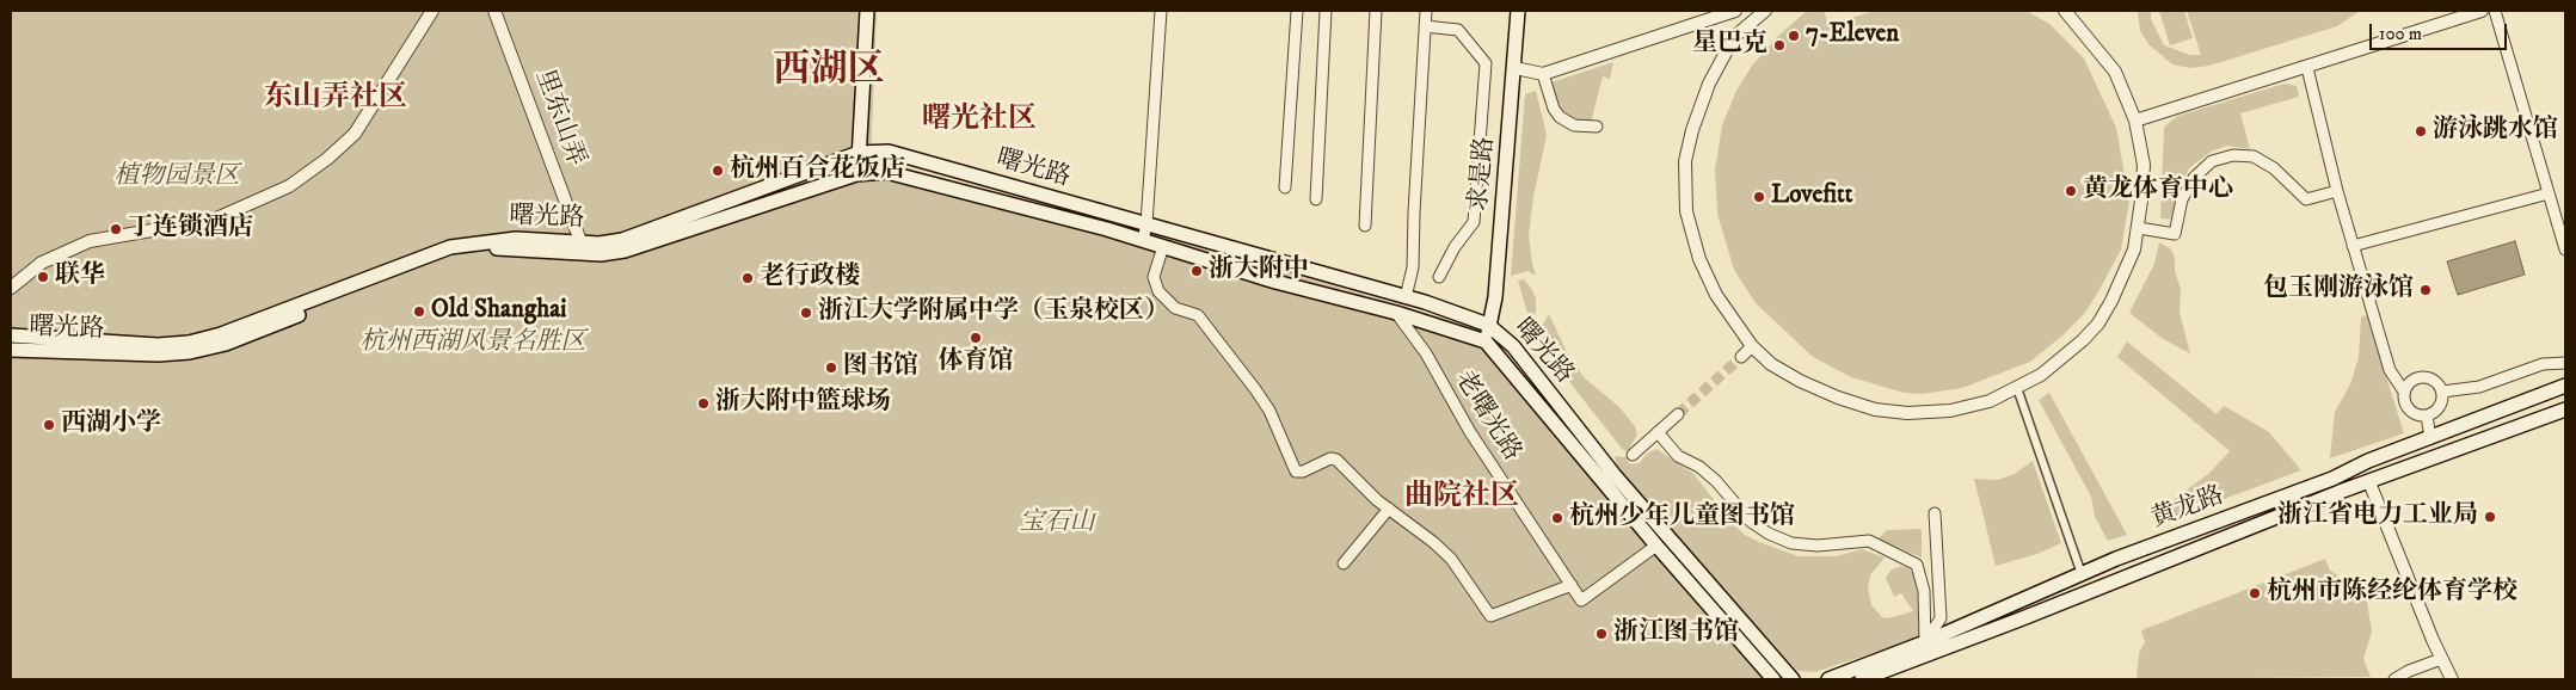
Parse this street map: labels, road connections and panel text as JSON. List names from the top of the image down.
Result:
{
  "streets": {
    "main road": ["曙光路", "求是路", "黄龙路"],
    "street": ["里东山弄", "老曙光路"]
  },
  "crossings": [
    ["里东山弄", "曙光路"],
    ["曙光路", "求是路"],
    ["曙光路", "老曙光路"]
  ],
  "districts": [
    "西湖区",
    "东山弄社区",
    "曙光社区",
    "曲院社区"
  ],
  "parks": ["植物园景区", "杭州西湖风景名胜区", "宝石山"],
  "places": [
    "7-Eleven",
    "星巴克",
    "游泳跳水馆",
    "杭州百合花饭店",
    "黄龙体育中心",
    "Lovefitt",
    "丁连锁酒店",
    "浙大附中",
    "联华",
    "老行政楼",
    "包玉刚游泳馆",
    "Old Shanghai",
    "浙江大学附属中学（玉泉校区）",
    "体育馆",
    "图书馆",
    "浙大附中篮球场",
    "西湖小学",
    "浙江省电力工业局",
    "杭州少年儿童图书馆",
    "杭州市陈经纶体育学校",
    "浙江图书馆"
  ],
  "scale_bar": "100 m"
}
